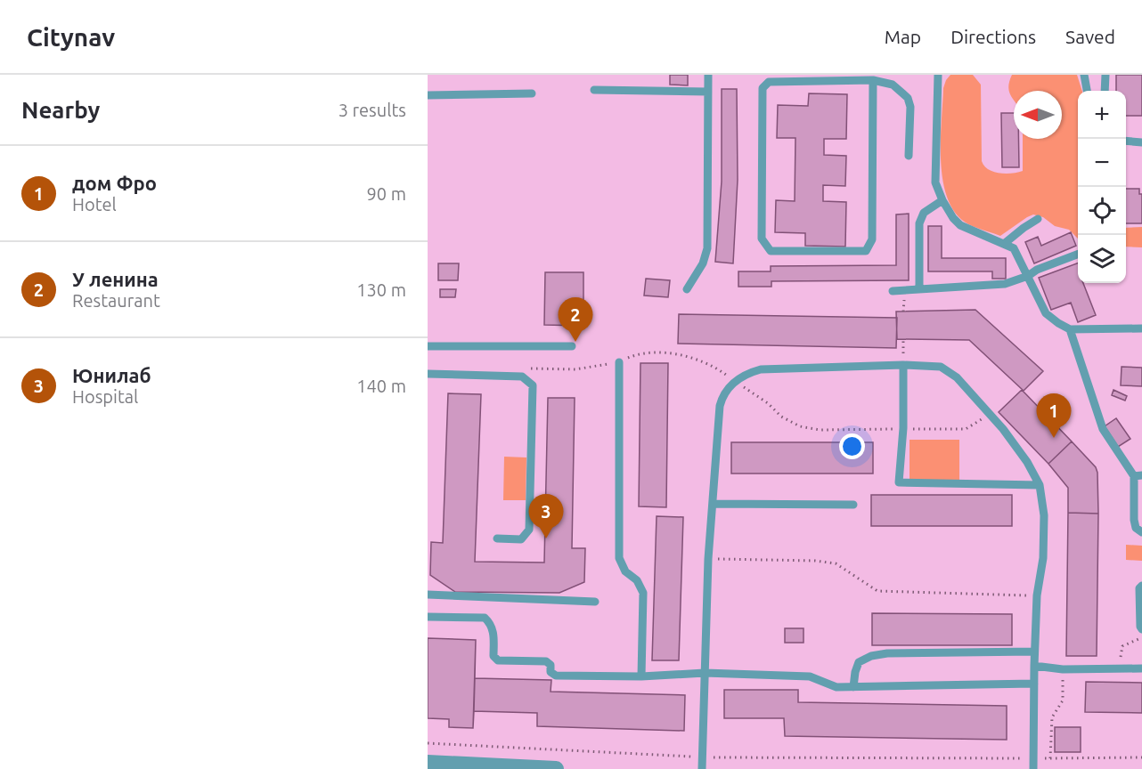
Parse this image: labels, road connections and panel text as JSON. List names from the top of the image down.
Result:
{
  "north": "left",
  "page": {
    "header": "Citynav",
    "nav": ["Map", "Directions", "Saved"],
    "heading": ["Nearby", "3 results"],
    "map_buttons": ["+", "−"],
    "list": [
      {
        "mark": "1",
        "name": "дом Фро",
        "note": "Hotel",
        "value": "90 m"
      },
      {
        "mark": "2",
        "name": "У ленина",
        "note": "Restaurant",
        "value": "130 m"
      },
      {
        "mark": "3",
        "name": "Юнилаб",
        "note": "Hospital",
        "value": "140 m"
      }
    ],
    "pins": ["2", "1", "3"]
  }
}
